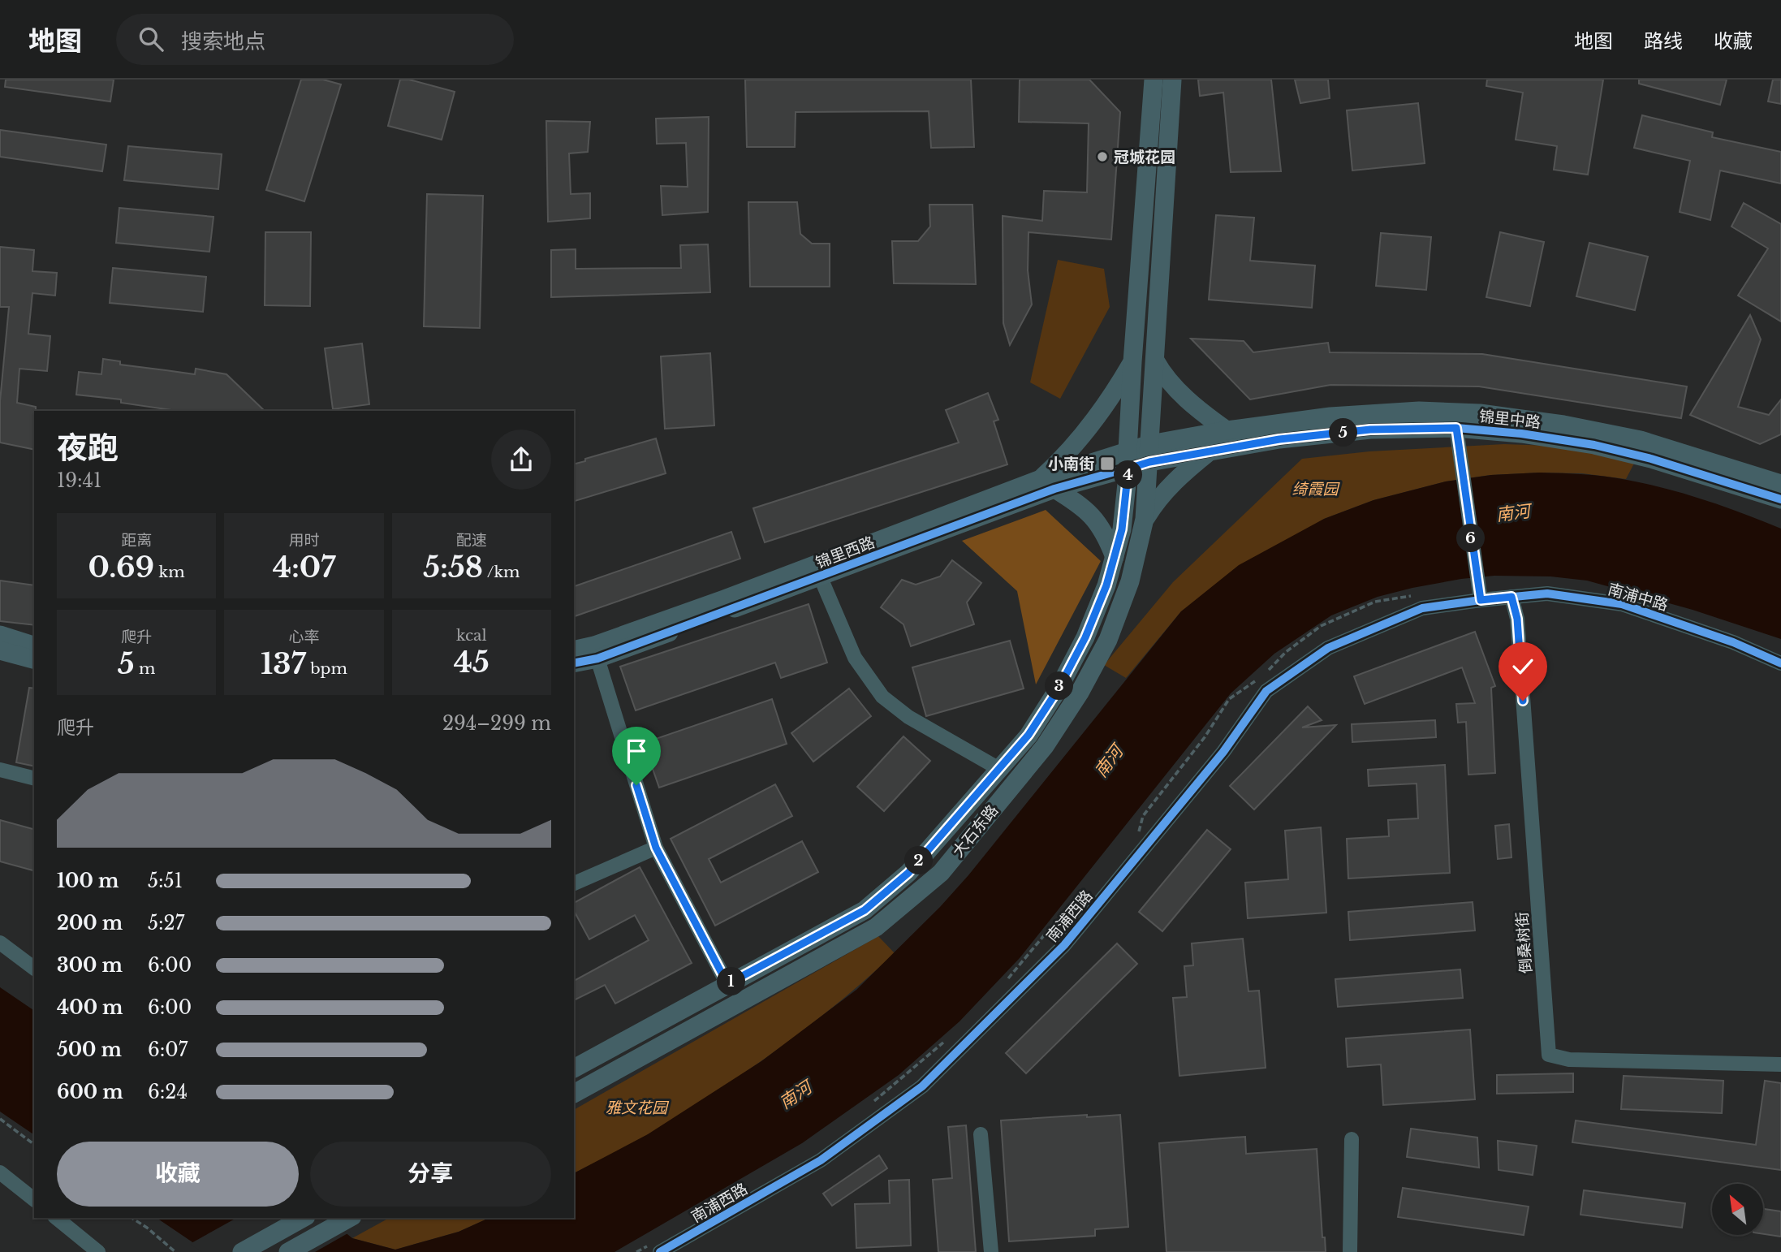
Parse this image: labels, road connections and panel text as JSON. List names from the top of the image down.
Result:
{
  "streets": {
    "main road": ["锦里中路", "锦里西路", "大石东路"],
    "street": ["南浦中路", "南浦西路", "倒桑树街"]
  },
  "crossings": [
    ["锦里中路", "锦里西路"],
    ["锦里中路", "大石东路"],
    ["锦里西路", "大石东路"],
    ["南浦中路", "南浦西路"],
    ["南浦中路", "倒桑树街"]
  ],
  "water": ["南河"],
  "parks": ["绮霞园", "雅文花园"],
  "places": {
    "other": ["冠城花园"],
    "transit": ["小南街"]
  },
  "north": "top left",
  "page": {
    "header": "地图",
    "search": "搜索地点",
    "nav": ["地图", "路线", "收藏"],
    "heading": ["夜跑", "19:41"],
    "pins": [
      "5",
      "4",
      "6",
      "3",
      "2",
      "1"
    ],
    "stats": [
      ["距离", "0.69 km"],
      ["用时", "4:07"],
      ["配速", "5:58 /km"],
      ["爬升", "5 m"],
      ["心率", "137 bpm"],
      ["kcal", "45"]
    ],
    "chart": ["爬升", "294–299 m"],
    "list": [
      {
        "name": "100 m",
        "note": "5:51"
      },
      {
        "name": "200 m",
        "note": "5:27"
      },
      {
        "name": "300 m",
        "note": "6:00"
      },
      {
        "name": "400 m",
        "note": "6:00"
      },
      {
        "name": "500 m",
        "note": "6:07"
      },
      {
        "name": "600 m",
        "note": "6:24"
      }
    ],
    "buttons": ["收藏", "分享"]
  }
}
